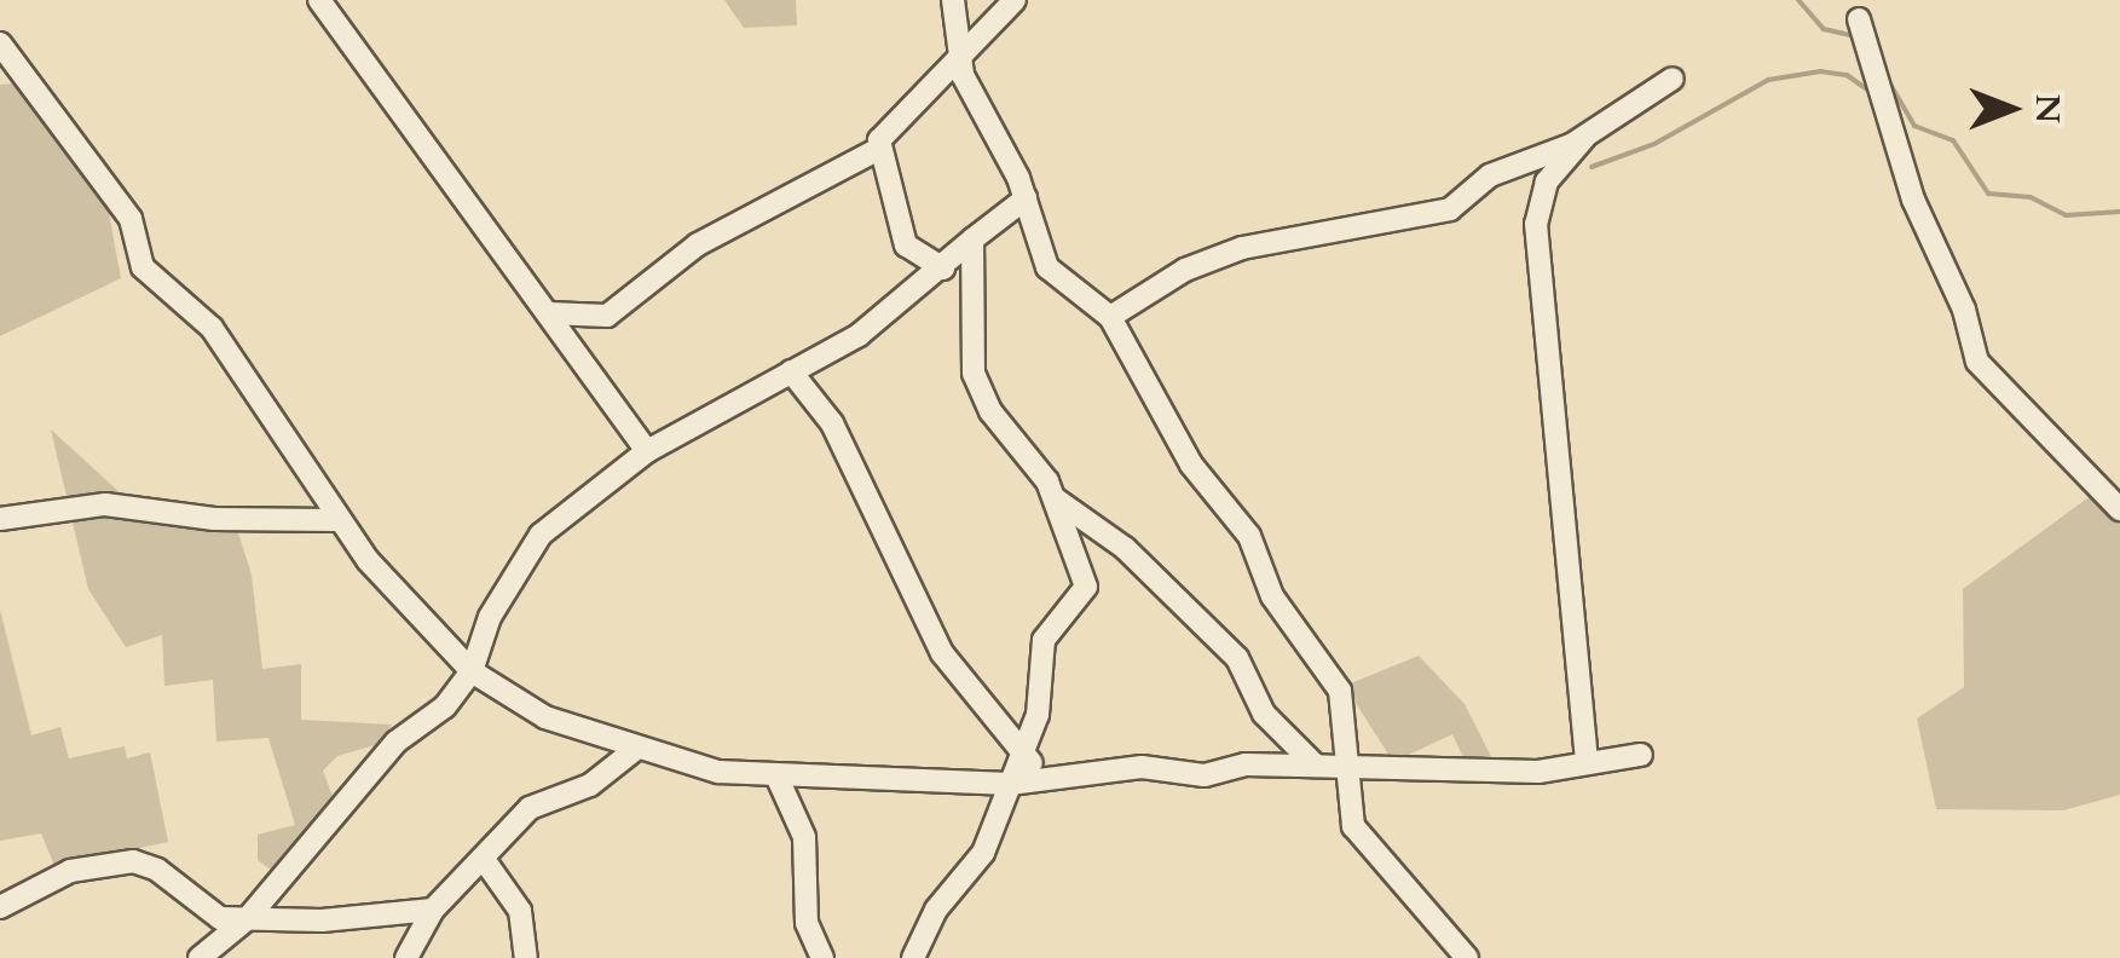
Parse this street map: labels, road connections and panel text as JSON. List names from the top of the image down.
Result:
{
  "north": "right"
}
